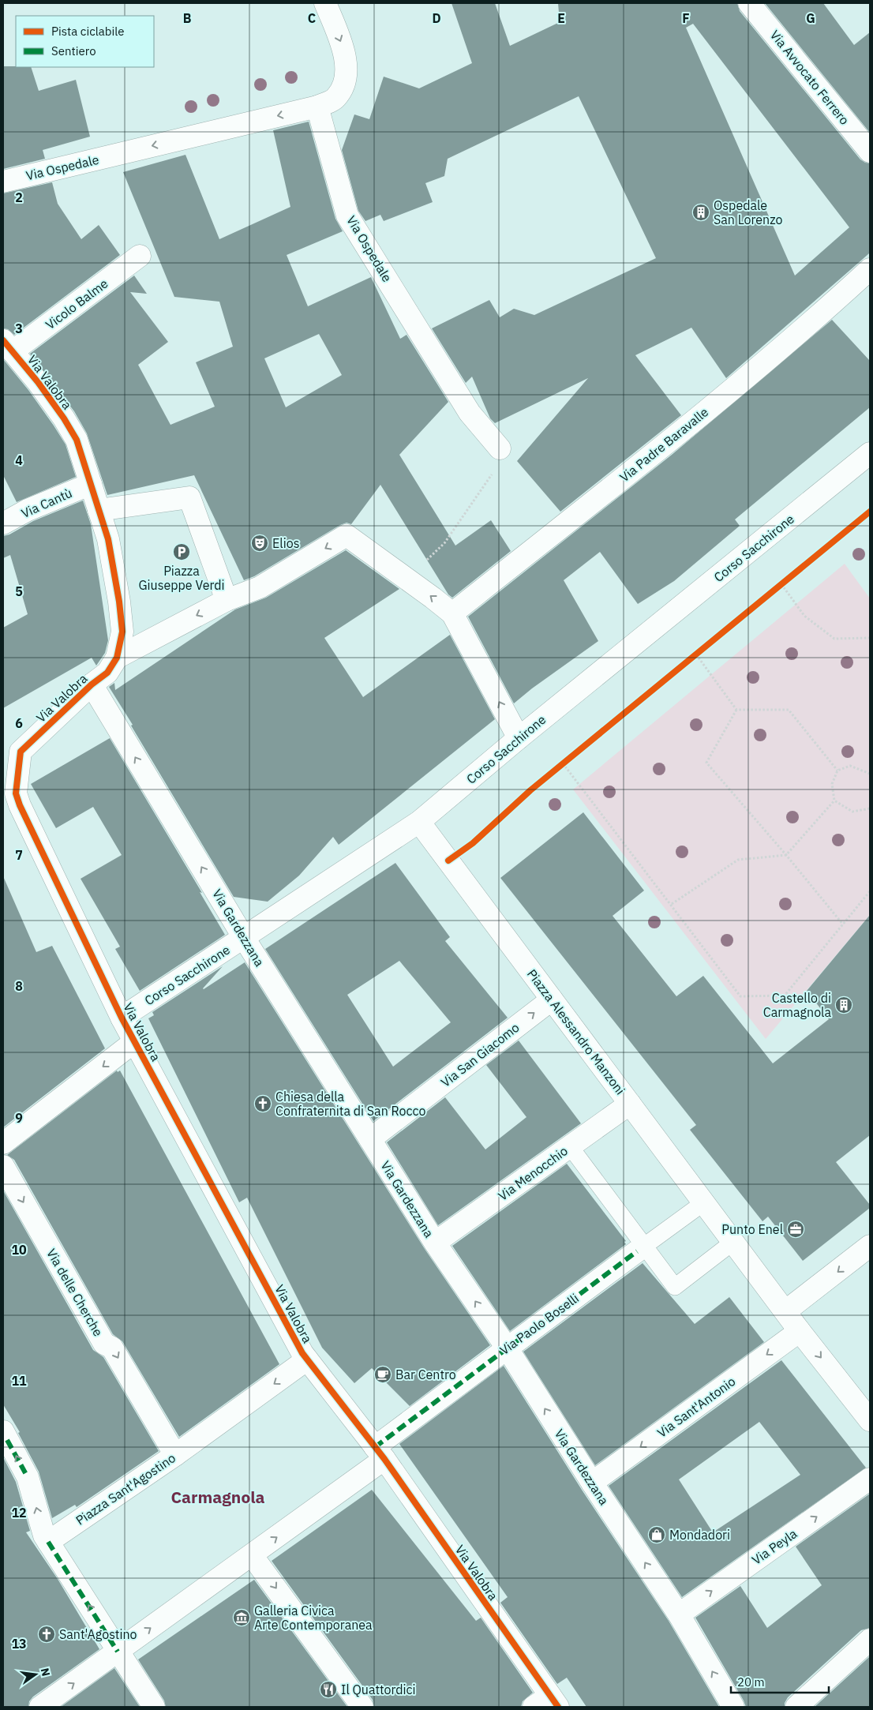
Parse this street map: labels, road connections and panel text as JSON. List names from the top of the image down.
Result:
{
  "streets": {
    "street": [
      "Via Avvocato Ferrero",
      "Via Ospedale",
      "Vicolo Balme",
      "Via Valobra",
      "Via Padre Baravalle",
      "Via Cantù",
      "Corso Sacchirone",
      "Via Gardezzana",
      "Piazza Alessandro Manzoni",
      "Via San Giacomo",
      "Via Menocchio",
      "Via delle Cherche",
      "Via Paolo Boselli",
      "Via Sant'Antonio",
      "Piazza Sant'Agostino",
      "Via Peyla"
    ]
  },
  "crossings": [
    ["Vicolo Balme", "Via Valobra"],
    ["Via Valobra", "Via Cantù"],
    ["Via Valobra", "Corso Sacchirone"],
    ["Via Valobra", "Via Gardezzana"],
    ["Via Valobra", "Via Paolo Boselli"],
    ["Via Valobra", "Piazza Sant'Agostino"],
    ["Corso Sacchirone", "Via Gardezzana"],
    ["Corso Sacchirone", "Piazza Alessandro Manzoni"],
    ["Via Gardezzana", "Via San Giacomo"],
    ["Via Gardezzana", "Via Menocchio"],
    ["Via Gardezzana", "Via Paolo Boselli"],
    ["Via Gardezzana", "Via Sant'Antonio"],
    ["Via Gardezzana", "Via Peyla"],
    ["Piazza Alessandro Manzoni", "Via San Giacomo"],
    ["Piazza Alessandro Manzoni", "Via Menocchio"],
    ["Piazza Alessandro Manzoni", "Via Paolo Boselli"],
    ["Piazza Alessandro Manzoni", "Via Sant'Antonio"],
    ["Via delle Cherche", "Piazza Sant'Agostino"]
  ],
  "one_way": [
    "Via Ospedale",
    "Via Gardezzana",
    "Via San Giacomo",
    "Via Sant'Antonio"
  ],
  "districts": ["Carmagnola"],
  "places": {
    "building": ["Ospedale San Lorenzo", "Castello di Carmagnola"],
    "theatre": ["Elios"],
    "parking": ["Piazza Giuseppe Verdi"],
    "church": ["Chiesa della Confraternita di San Rocco", "Sant'Agostino"],
    "office": ["Punto Enel"],
    "cafe": ["Bar Centro"],
    "shop": ["Mondadori"],
    "museum": ["Galleria Civica Arte Contemporanea"],
    "restaurant": ["Il Quattordici"]
  },
  "legend": ["Pista ciclabile", "Sentiero"],
  "scale_bar": "20 m",
  "north": "right",
  "grid": {
    "columns": [
      "B",
      "C",
      "D",
      "E",
      "F",
      "G"
    ],
    "rows": [
      "2",
      "3",
      "4",
      "5",
      "6",
      "7",
      "8",
      "9",
      "10",
      "11",
      "12",
      "13"
    ]
  }
}
